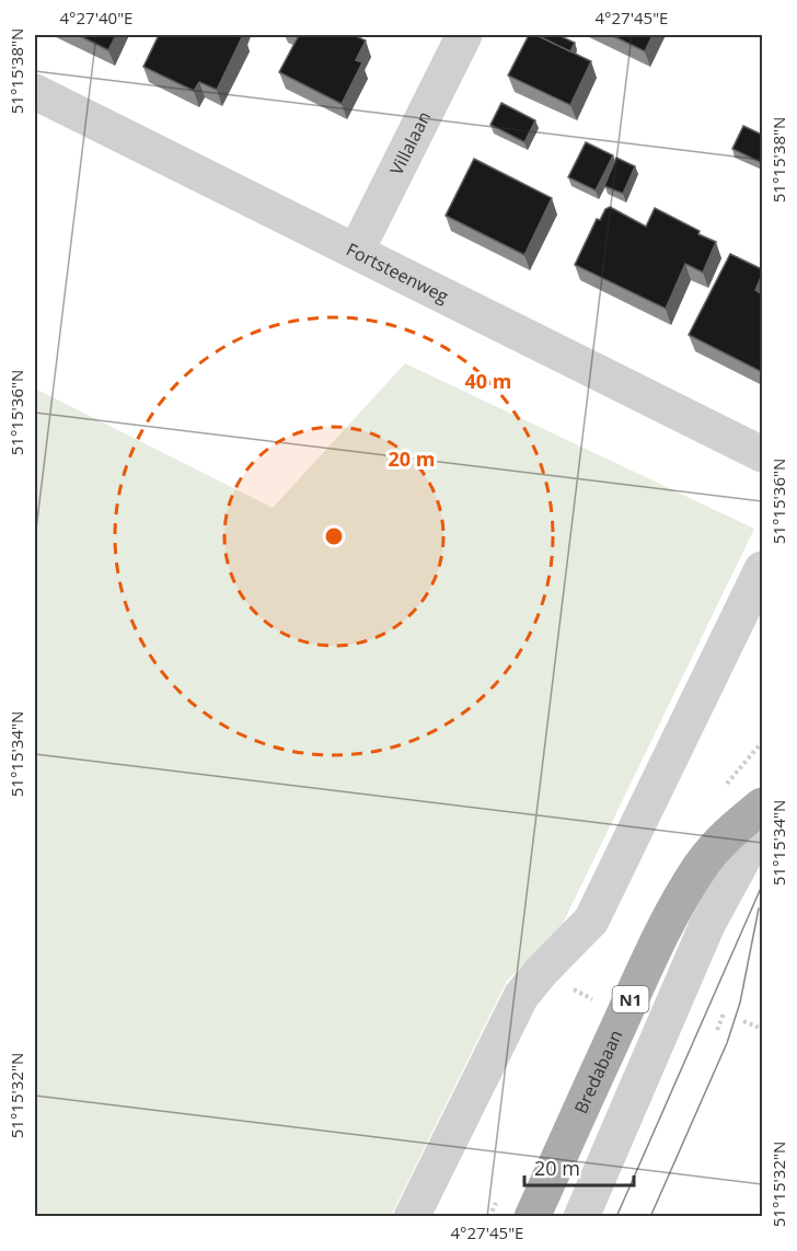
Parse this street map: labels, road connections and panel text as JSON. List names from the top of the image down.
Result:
{
  "streets": {
    "main road": ["N1", "Bredabaan"],
    "street": ["Villalaan", "Fortsteenweg"]
  },
  "crossings": [
    ["Villalaan", "Fortsteenweg"]
  ],
  "scale_bar": "20 m",
  "coordinates": [
    "4°27'40\"E",
    "4°27'45\"E",
    "51°15'38\"N",
    "51°15'36\"N",
    "51°15'34\"N",
    "51°15'32\"N"
  ],
  "rings": ["40 m", "20 m"]
}
